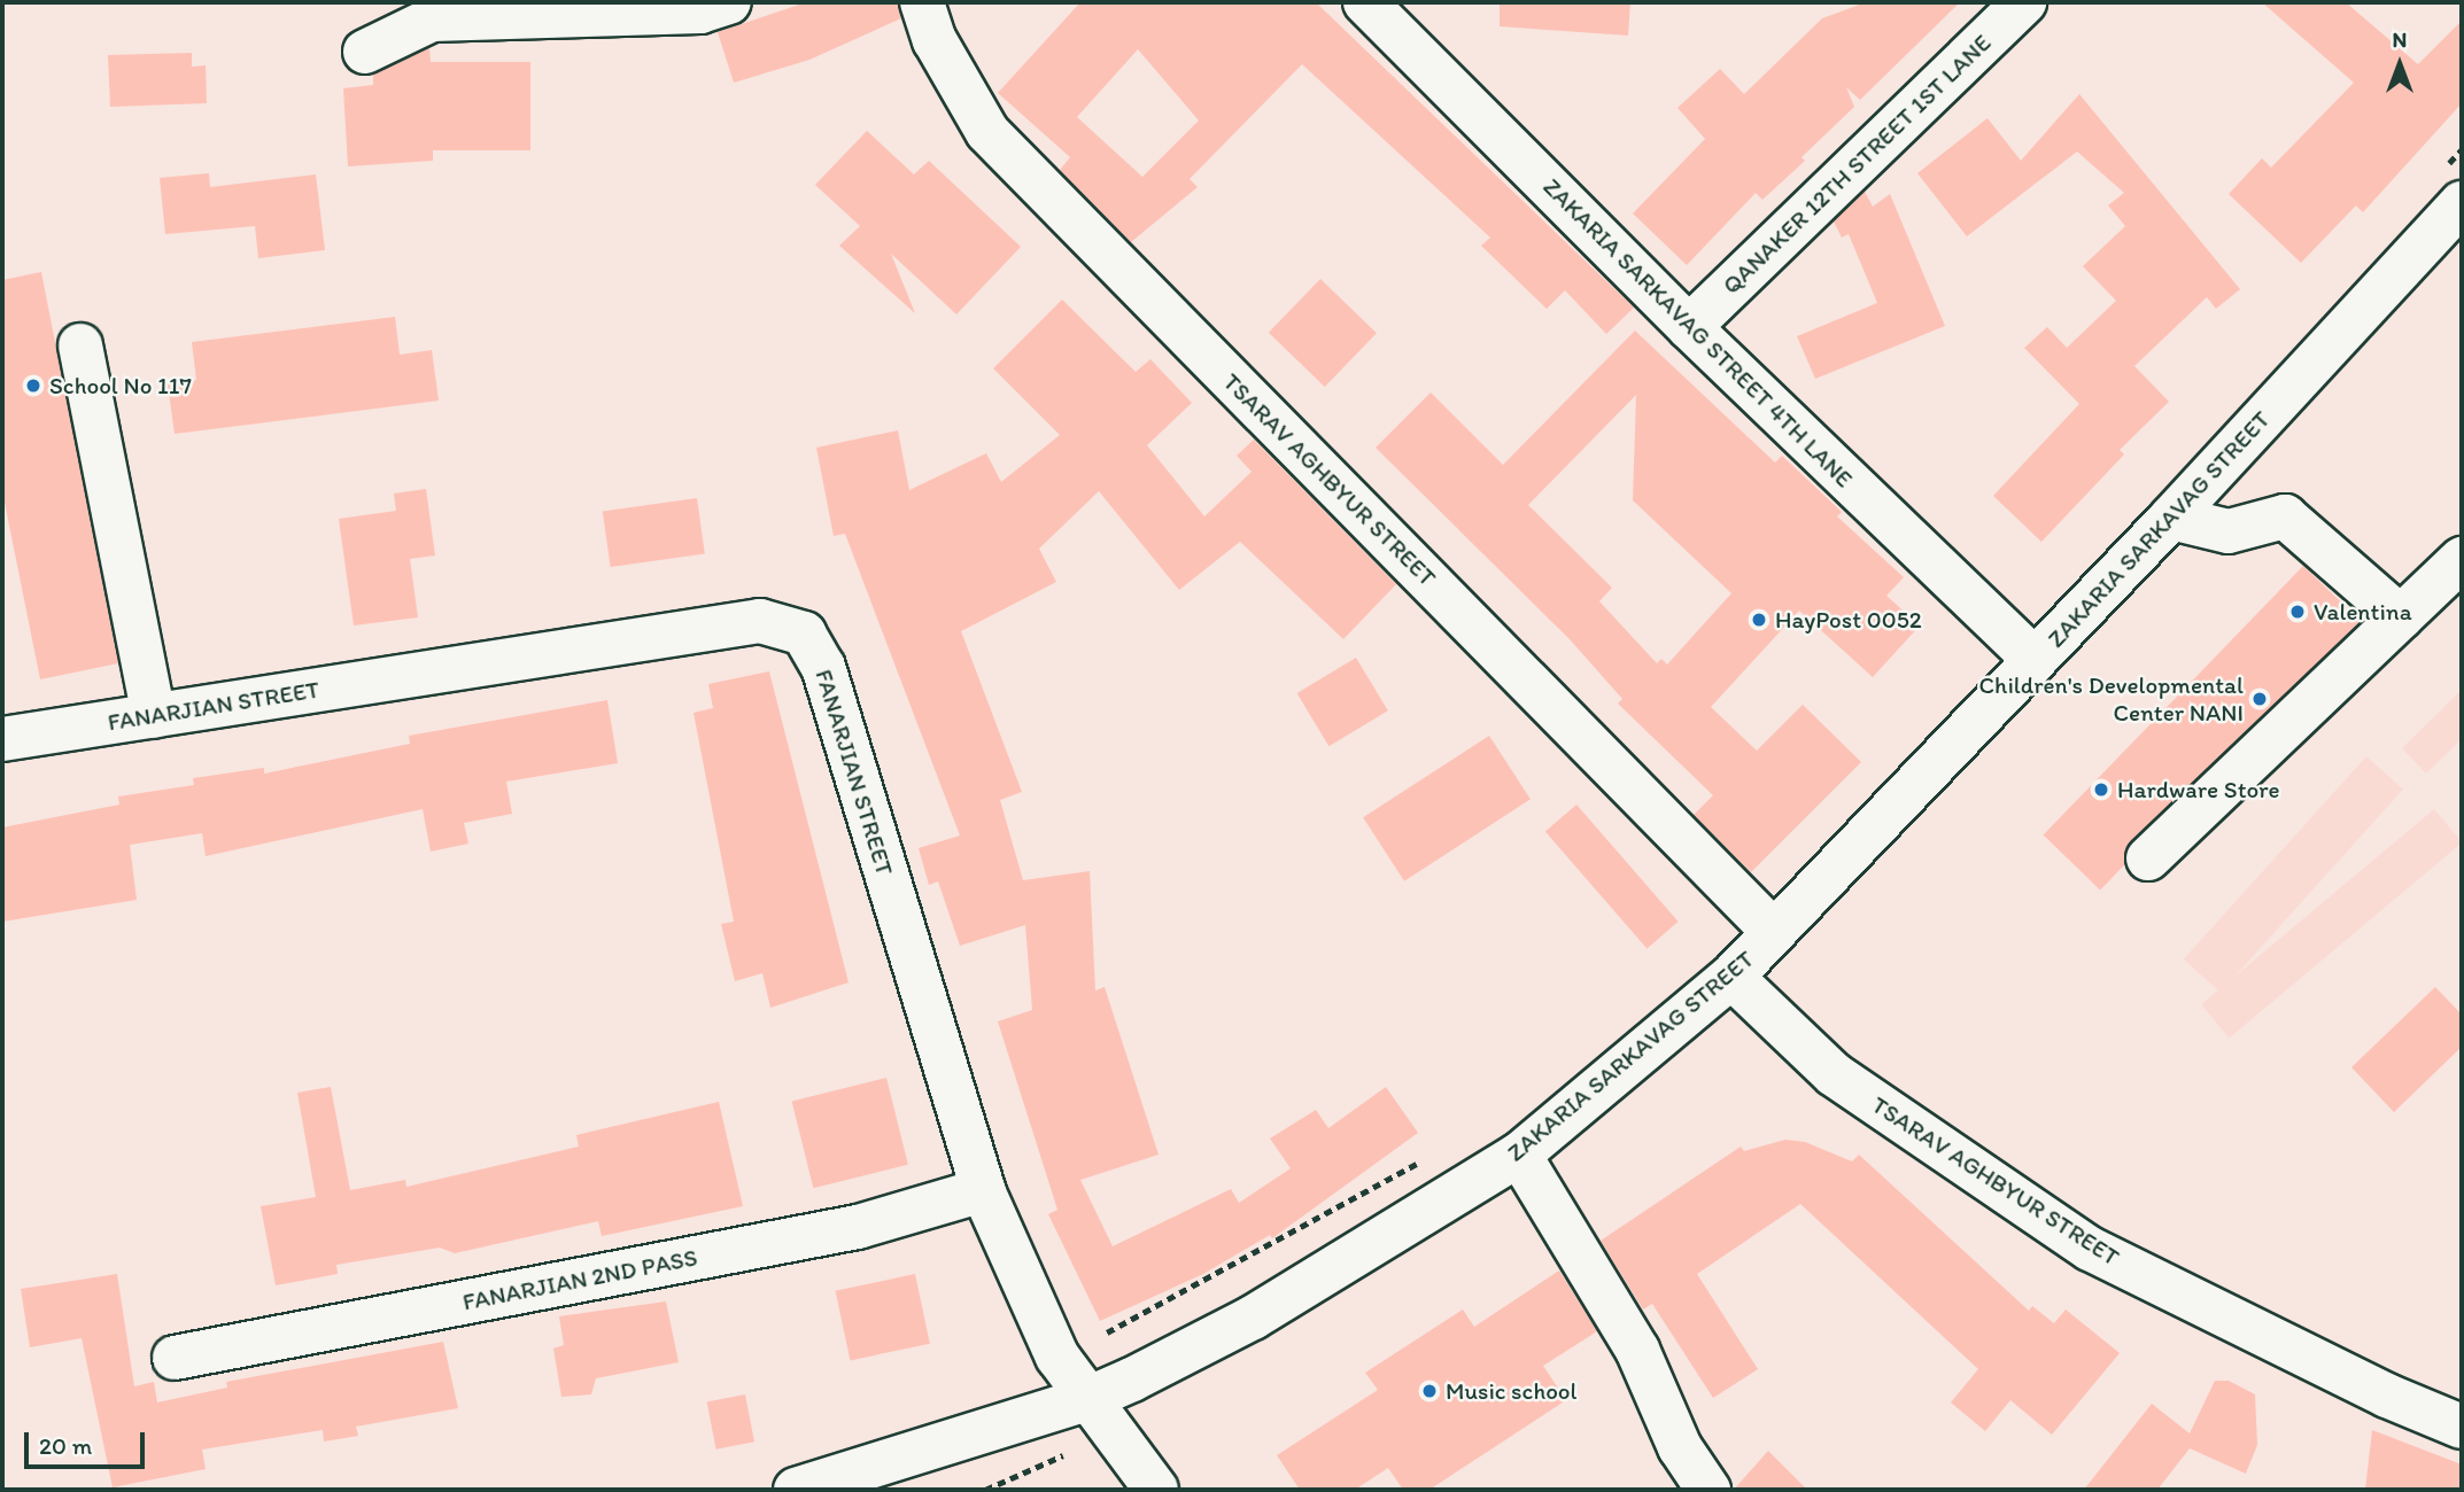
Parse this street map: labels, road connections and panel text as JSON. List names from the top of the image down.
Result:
{
  "streets": {
    "street": [
      "QANAKER 12TH STREET 1ST LANE",
      "ZAKARIA SARKAVAG STREET 4TH LANE",
      "TSARAV AGHBYUR STREET",
      "ZAKARIA SARKAVAG STREET",
      "FANARJIAN STREET",
      "FANARJIAN 2ND PASS"
    ]
  },
  "crossings": [
    ["QANAKER 12TH STREET 1ST LANE", "ZAKARIA SARKAVAG STREET 4TH LANE"],
    ["ZAKARIA SARKAVAG STREET 4TH LANE", "ZAKARIA SARKAVAG STREET"],
    ["TSARAV AGHBYUR STREET", "ZAKARIA SARKAVAG STREET"],
    ["ZAKARIA SARKAVAG STREET", "FANARJIAN STREET"],
    ["FANARJIAN STREET", "FANARJIAN 2ND PASS"]
  ],
  "places": [
    "School No 117",
    "Valentina",
    "HayPost 0052",
    "Children's Developmental Center NANI",
    "Hardware Store",
    "Music school"
  ],
  "scale_bar": "20 m",
  "north": "top"
}
